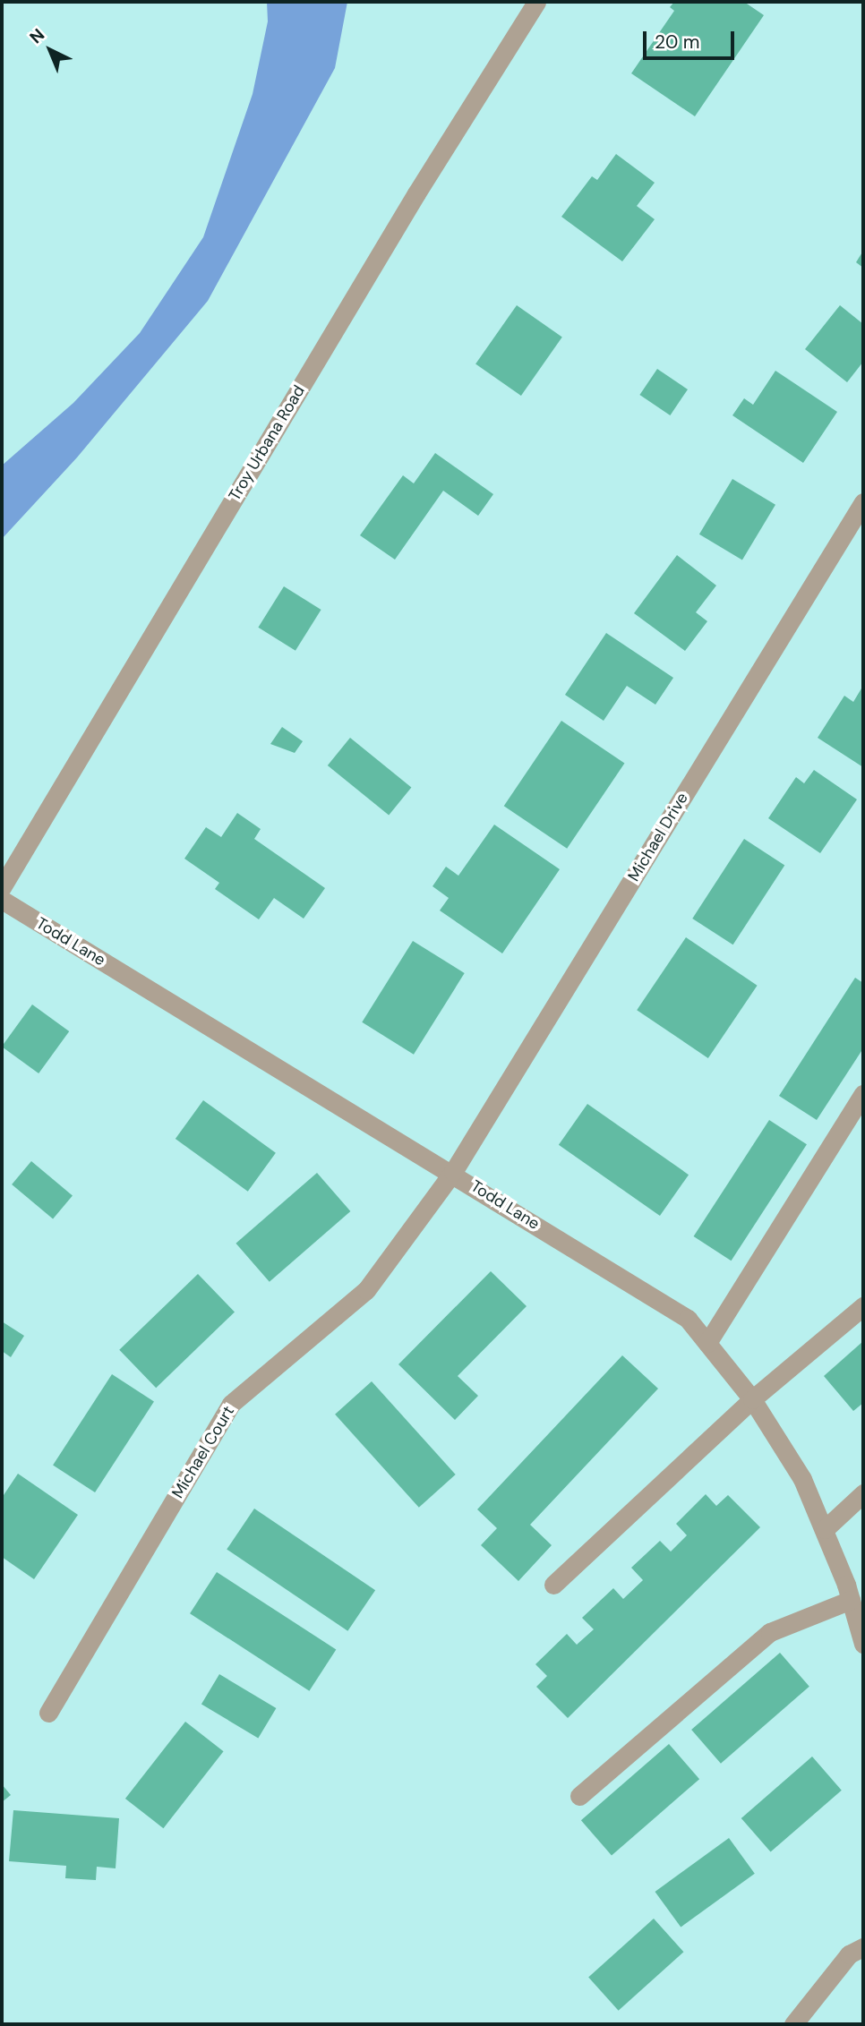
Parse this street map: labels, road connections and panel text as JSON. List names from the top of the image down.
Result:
{
  "streets": {
    "street": [
      "Troy Urbana Road",
      "Michael Drive",
      "Todd Lane",
      "Michael Court"
    ]
  },
  "crossings": [
    ["Michael Drive", "Todd Lane"],
    ["Michael Drive", "Michael Court"],
    ["Todd Lane", "Michael Court"]
  ],
  "scale_bar": "20 m",
  "north": "top left"
}
